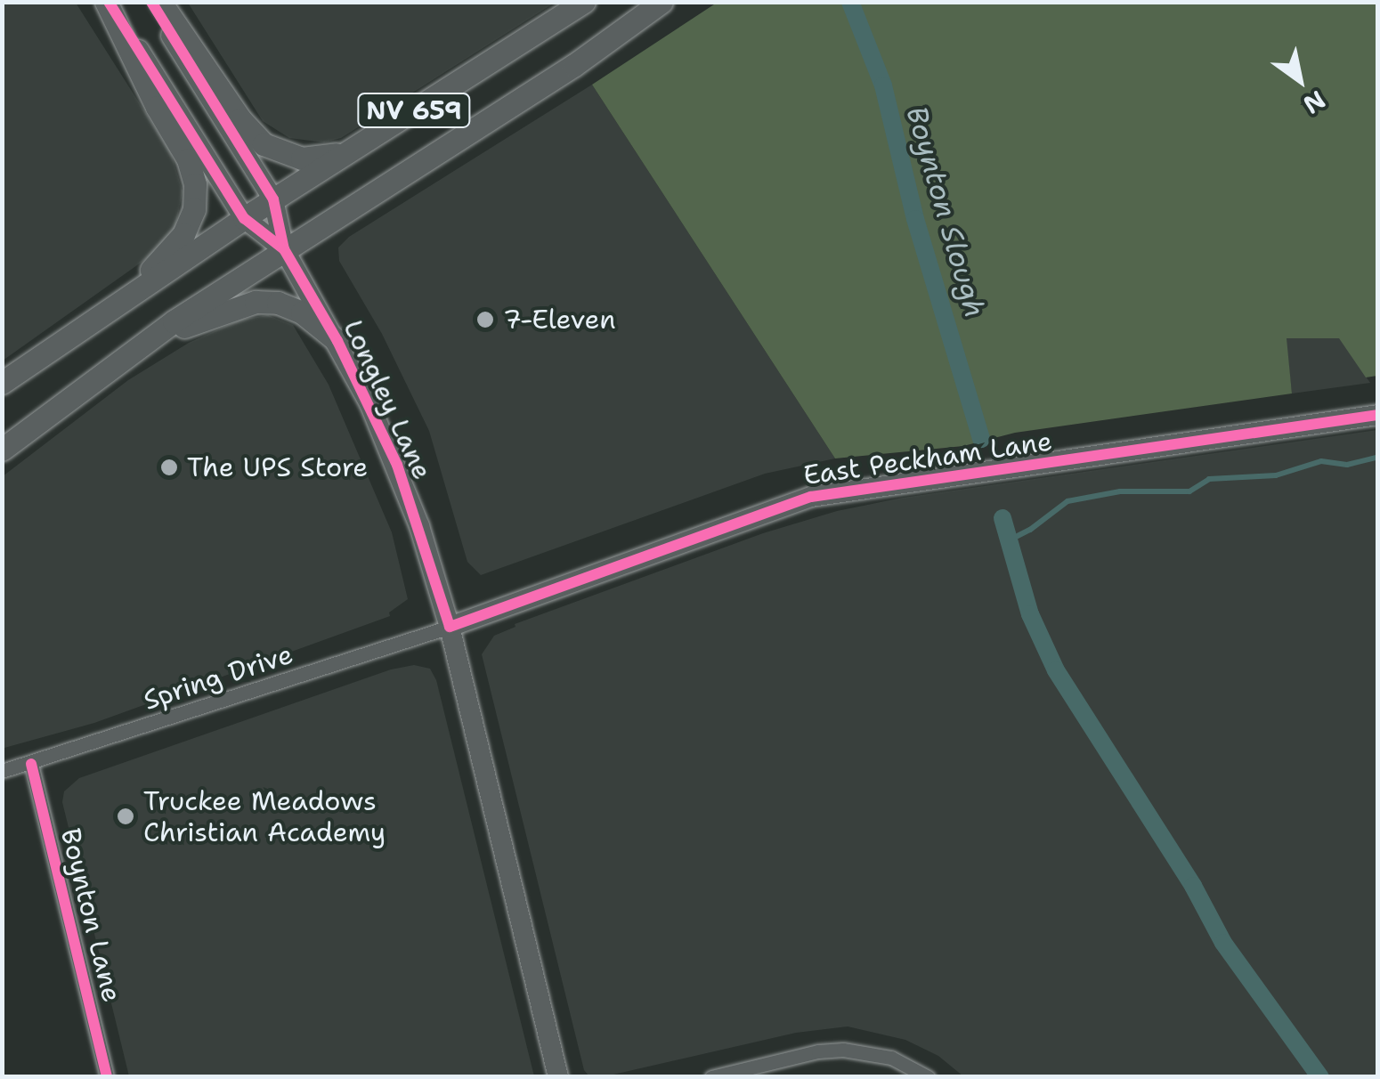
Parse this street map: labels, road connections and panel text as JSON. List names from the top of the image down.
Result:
{
  "streets": {
    "main road": ["NV 659", "Longley Lane", "East Peckham Lane"],
    "street": ["Spring Drive", "Boynton Lane"]
  },
  "crossings": [
    ["NV 659", "Longley Lane"],
    ["Longley Lane", "East Peckham Lane"],
    ["Longley Lane", "Spring Drive"],
    ["East Peckham Lane", "Spring Drive"],
    ["Spring Drive", "Boynton Lane"]
  ],
  "water": ["Boynton Slough"],
  "places": ["7-Eleven", "The UPS Store", "Truckee Meadows Christian Academy"],
  "north": "bottom right"
}
